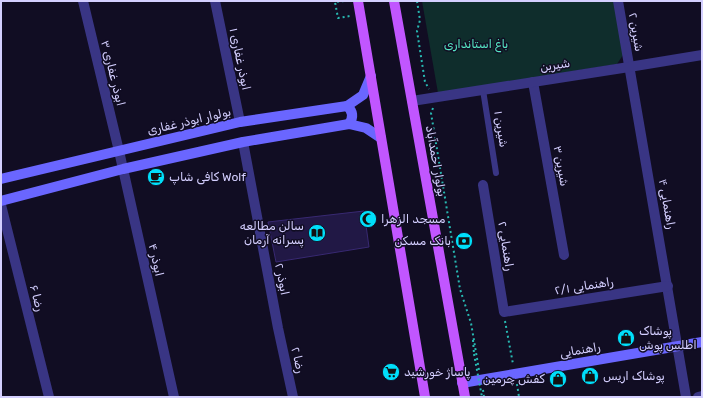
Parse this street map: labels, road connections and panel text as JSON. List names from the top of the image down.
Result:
{
  "streets": {
    "main road": ["بولوار احمدآباد"],
    "street": [
      "شیرین ۲",
      "ابوذر غفاری ۱",
      "شیرین",
      "ابوذر غفاری ۳",
      "بولوار ابوذر غفاری",
      "شیرین ۳",
      "راهنمایی ۴",
      "راهنمایی ۲",
      "ابوذر ۴",
      "ابوذر ۲",
      "راهنمایی ۲/۱",
      "رضا ۶",
      "راهنمایی",
      "رضا ۲"
    ],
    "lane": ["شیرین ۱"]
  },
  "crossings": [
    ["شیرین ۲", "شیرین"],
    ["شیرین ۲", "راهنمایی ۴"],
    ["ابوذر غفاری ۱", "بولوار ابوذر غفاری"],
    ["شیرین", "شیرین ۱"],
    ["شیرین", "بولوار احمدآباد"],
    ["شیرین", "شیرین ۳"],
    ["شیرین", "راهنمایی ۴"],
    ["ابوذر غفاری ۳", "بولوار ابوذر غفاری"],
    ["ابوذر غفاری ۳", "ابوذر ۴"],
    ["بولوار احمدآباد", "راهنمایی"],
    ["راهنمایی ۴", "راهنمایی ۲/۱"],
    ["راهنمایی ۴", "راهنمایی"],
    ["راهنمایی ۲", "راهنمایی ۲/۱"],
    ["ابوذر ۲", "رضا ۲"]
  ],
  "parks": ["باغ استانداری"],
  "places": {
    "cafe": ["کافی شاپ Wolf"],
    "mosque": ["مسجد الزهرا"],
    "library": ["سالن مطالعه پسرانه آرمان"],
    "bank": ["بانک مسکن"],
    "shop": ["پوشاک اطلس پوش", "پوشاک اریس", "کفش چرمین"],
    "supermarket": ["پاساژ خورشید"]
  }
}
